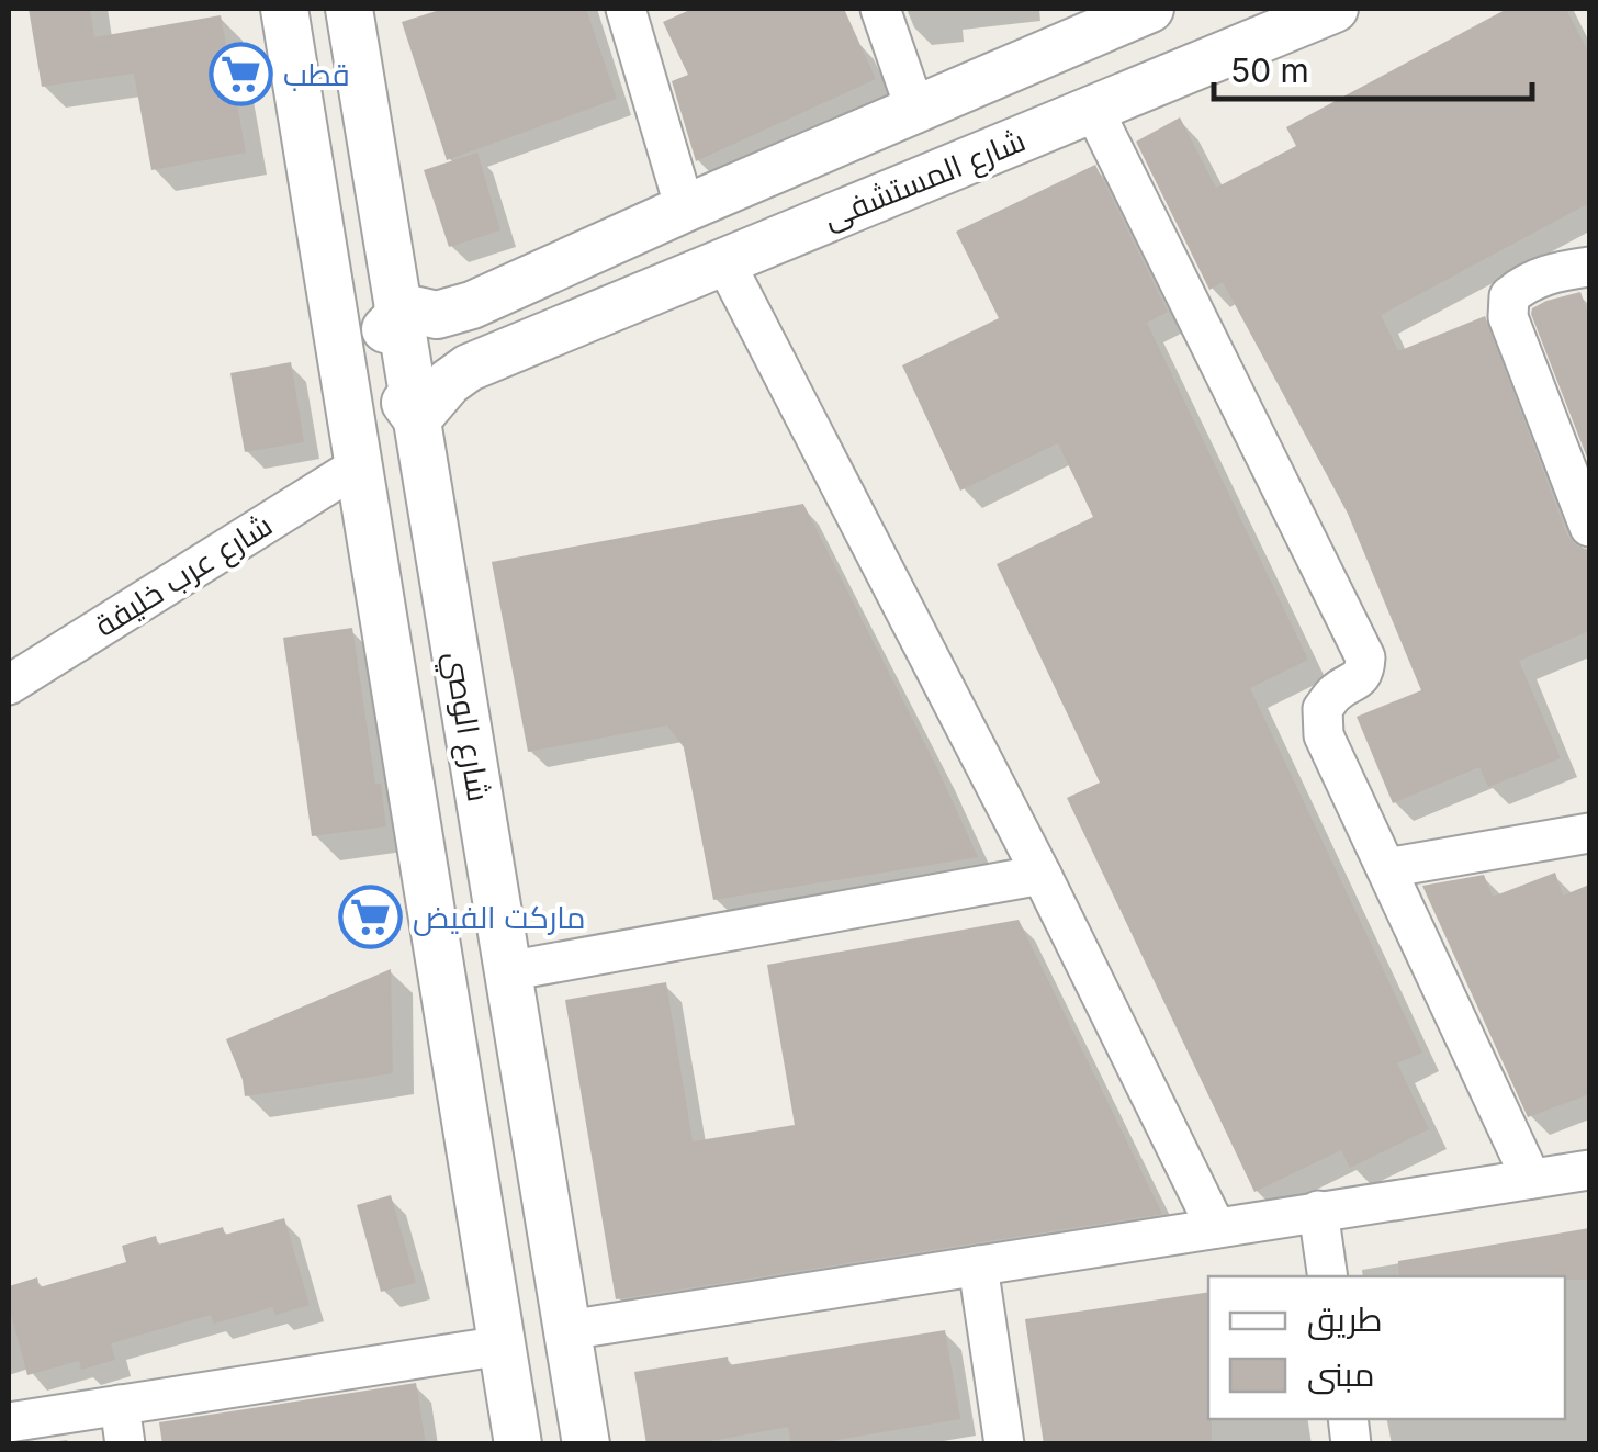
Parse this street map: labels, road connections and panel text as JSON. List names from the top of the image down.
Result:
{
  "streets": {
    "street": ["شارع المستشفى", "شارع عرب خليفة", "شارع الوصي"]
  },
  "crossings": [
    ["شارع عرب خليفة", "شارع الوصي"]
  ],
  "places": {
    "supermarket": ["قطب", "ماركت الفيض"]
  },
  "legend": ["طريق", "مبنى"],
  "scale_bar": "50 m"
}
